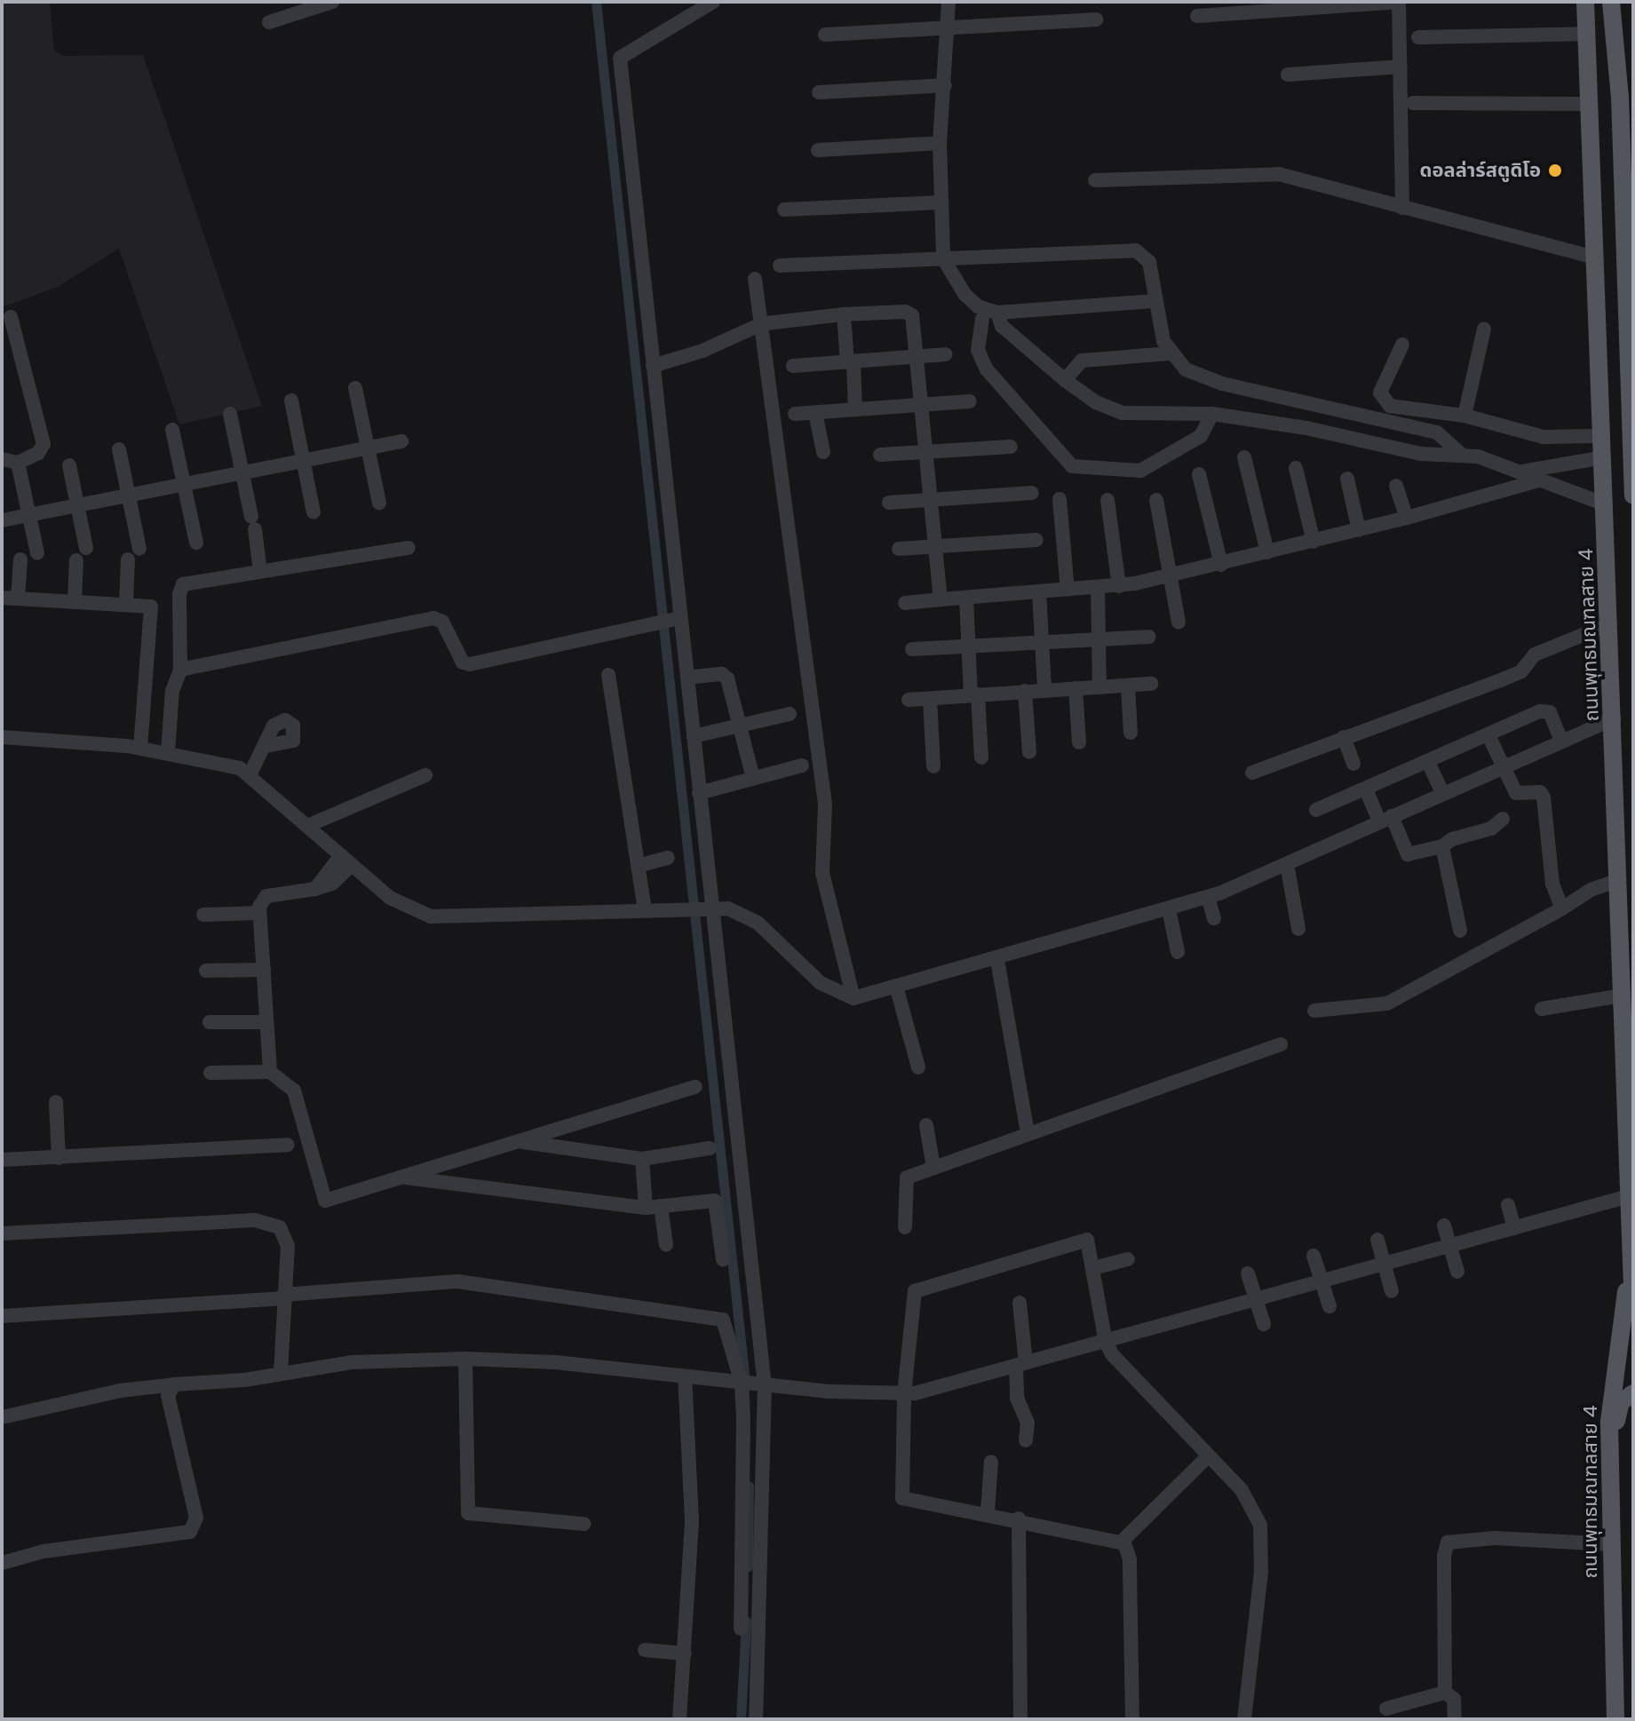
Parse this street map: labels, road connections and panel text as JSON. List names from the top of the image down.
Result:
{
  "streets": {
    "main road": ["ถนนพุทธมณฑลสาย 4"]
  },
  "places": ["ดอลล่าร์สตูดิโอ"]
}
